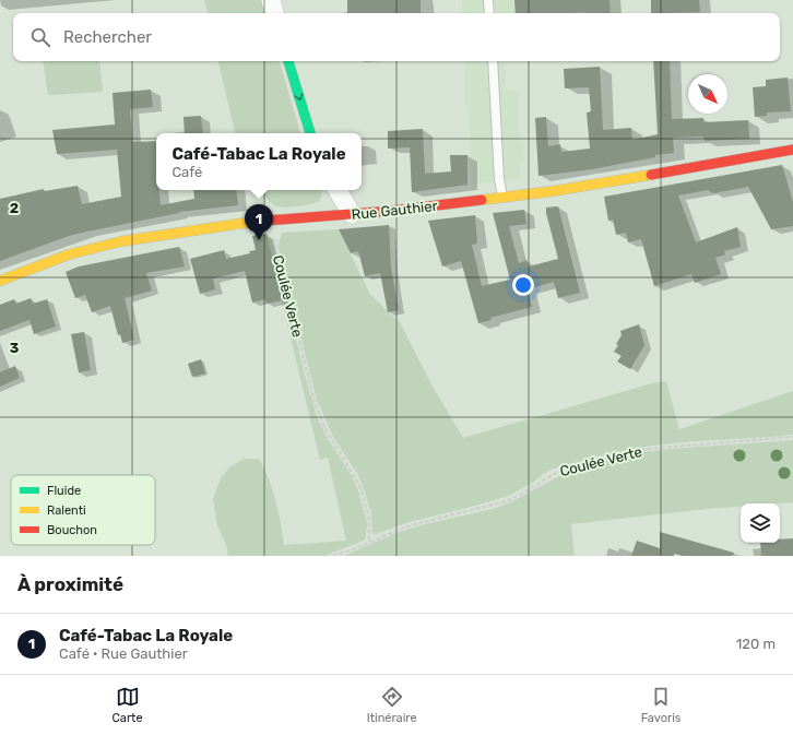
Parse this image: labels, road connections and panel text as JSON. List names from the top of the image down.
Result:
{
  "streets": {
    "street": ["Rue Gauthier"],
    "path": ["Coulée Verte"]
  },
  "crossings": [
    ["Rue Gauthier", "Coulée Verte"]
  ],
  "legend": ["Fluide", "Ralenti", "Bouchon"],
  "north": "bottom right",
  "page": {
    "search": "Rechercher",
    "popup": ["Café-Tabac La Royale", "Café"],
    "pins": "1",
    "heading": "À proximité",
    "list": [
      {
        "mark": "1",
        "name": "Café-Tabac La Royale",
        "note": "Café · Rue Gauthier",
        "value": "120 m"
      }
    ],
    "nav": ["Carte", "Itinéraire", "Favoris"]
  },
  "grid": {
    "rows": ["2", "3"]
  }
}
